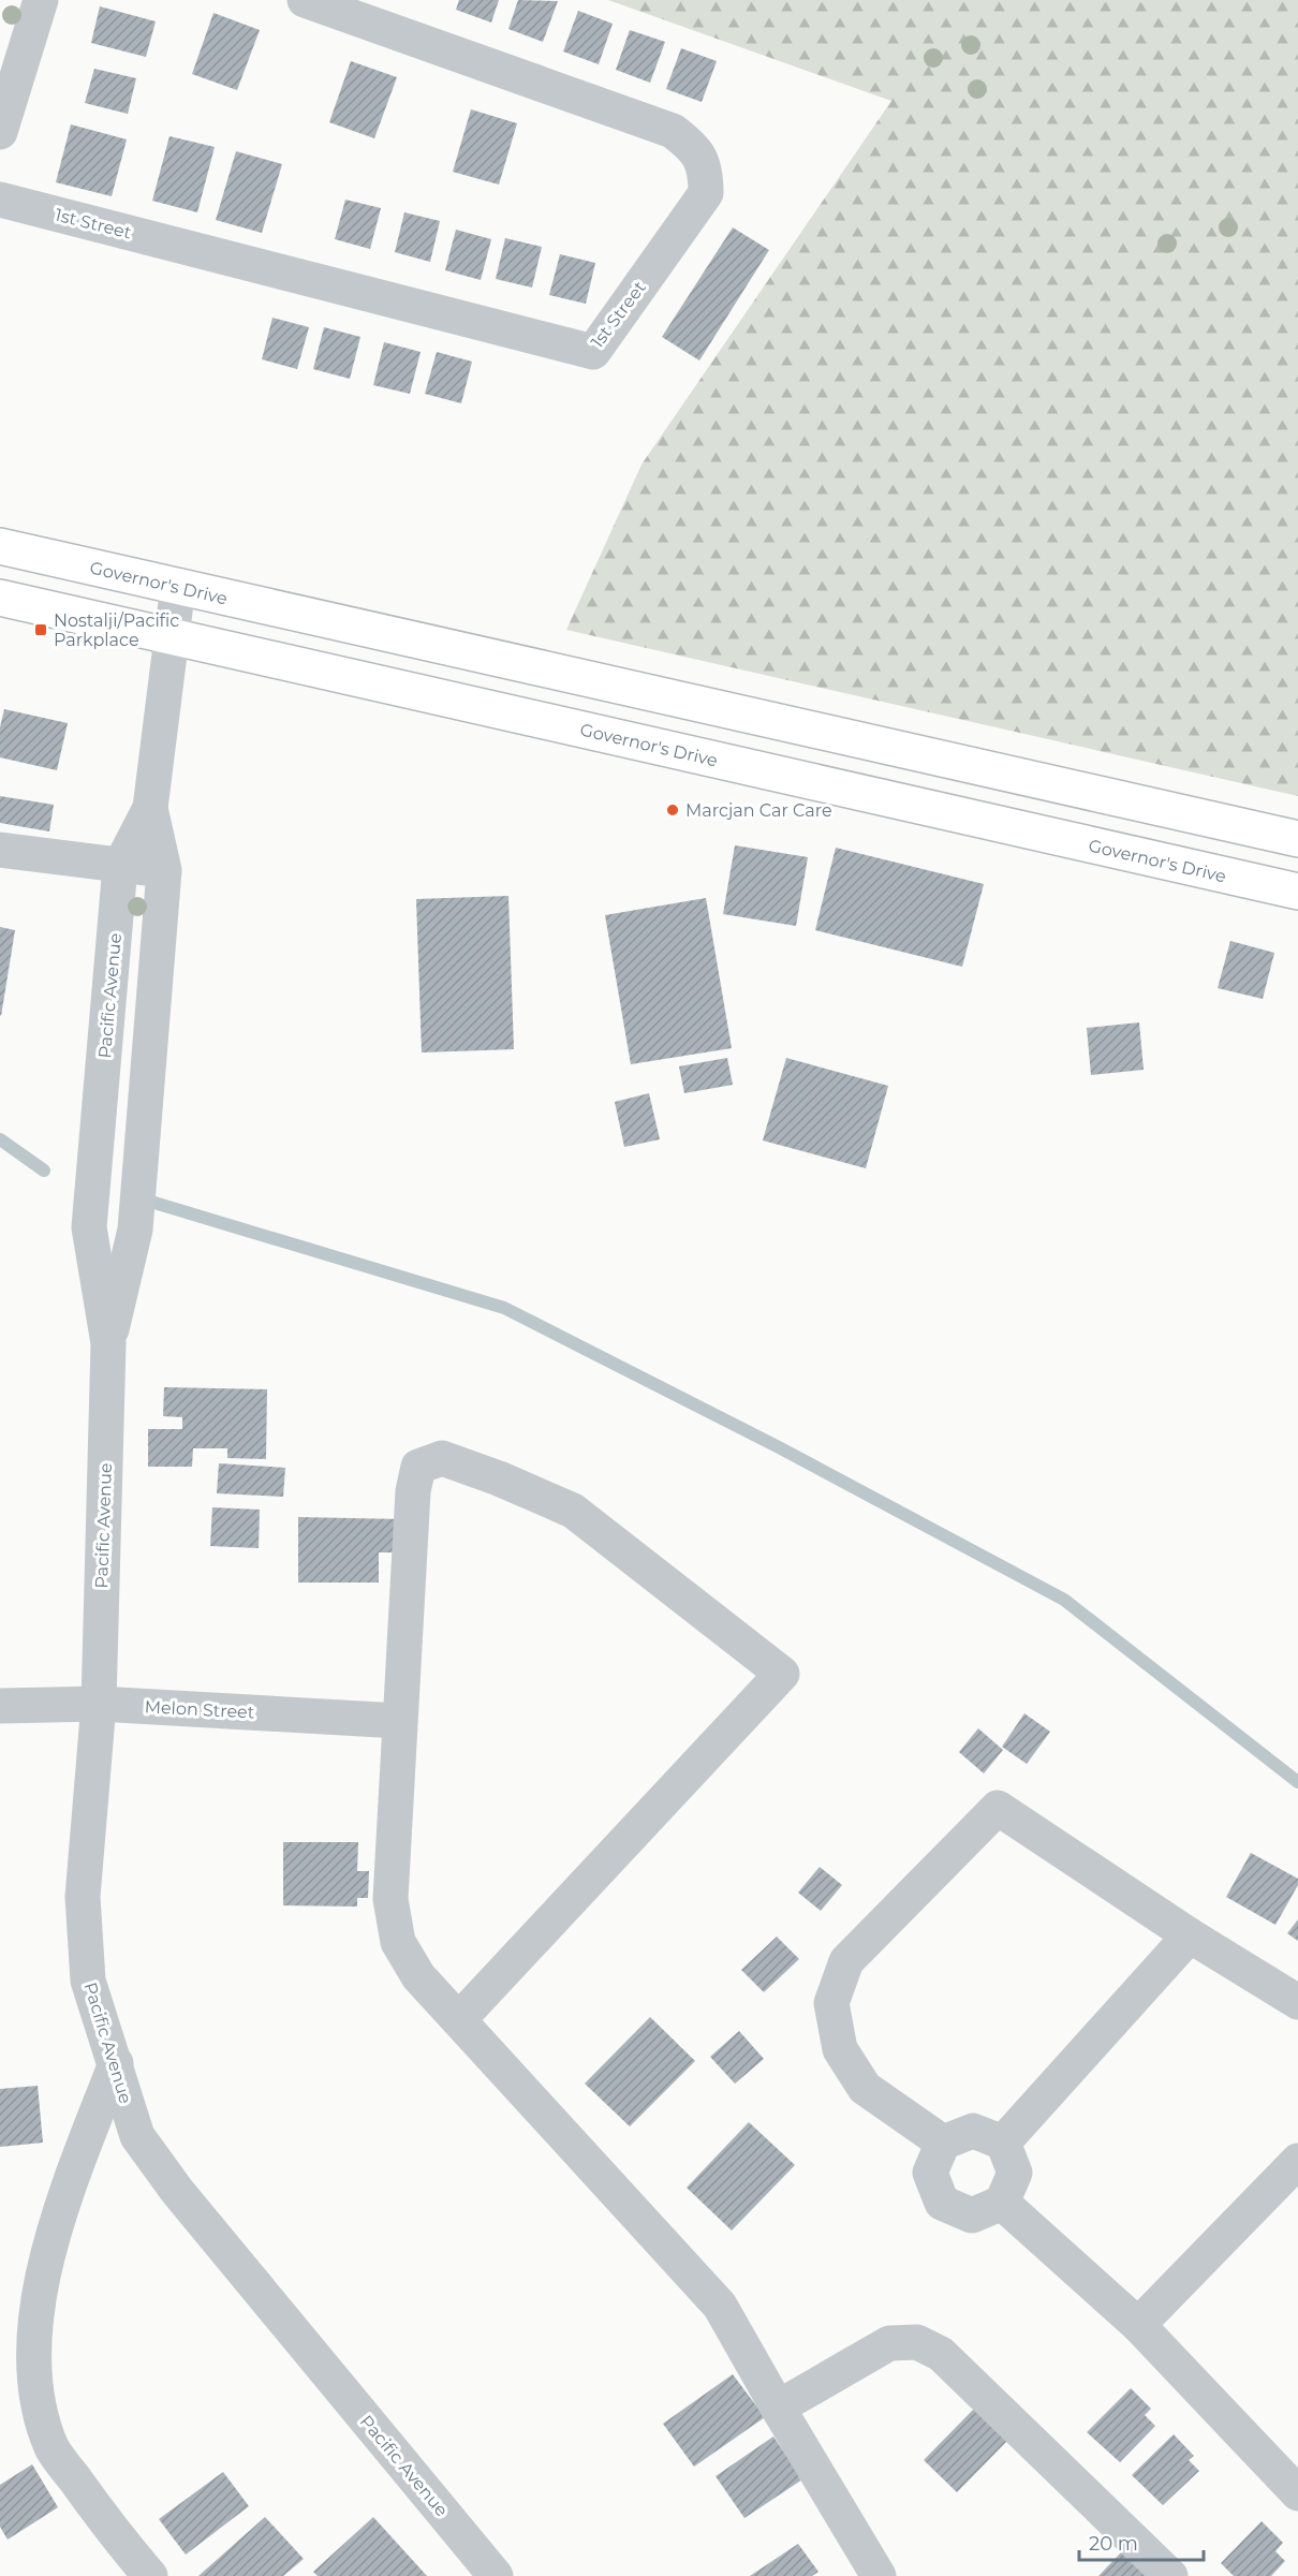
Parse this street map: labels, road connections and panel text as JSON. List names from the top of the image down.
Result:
{
  "streets": {
    "highway": ["Governor's Drive"],
    "street": ["1st Street", "Pacific Avenue", "Melon Street"]
  },
  "crossings": [
    ["Governor's Drive", "Pacific Avenue"],
    ["Pacific Avenue", "Melon Street"]
  ],
  "places": {
    "transit": ["Nostalji/Pacific Parkplace"],
    "other": ["Marcjan Car Care"]
  },
  "scale_bar": "20 m"
}
